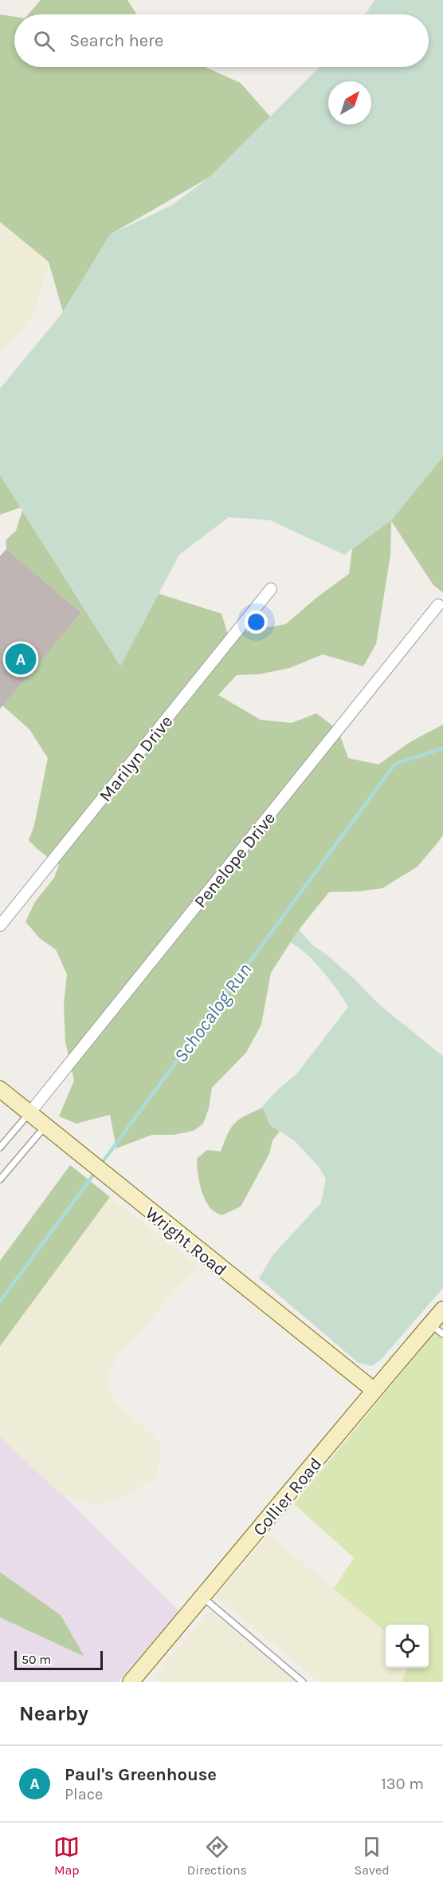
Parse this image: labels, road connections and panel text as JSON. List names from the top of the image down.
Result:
{
  "streets": {
    "street": [
      "Marilyn Drive",
      "Penelope Drive",
      "Wright Road",
      "Collier Road"
    ]
  },
  "crossings": [
    ["Penelope Drive", "Wright Road"],
    ["Wright Road", "Collier Road"]
  ],
  "water": ["Schocalog Run"],
  "scale_bar": "50 m",
  "north": "top right",
  "page": {
    "search": "Search here",
    "pins": "A",
    "scale": "50 m",
    "heading": "Nearby",
    "list": [
      {
        "mark": "A",
        "name": "Paul's Greenhouse",
        "note": "Place",
        "value": "130 m"
      }
    ],
    "nav": ["Map", "Directions", "Saved"]
  }
}
